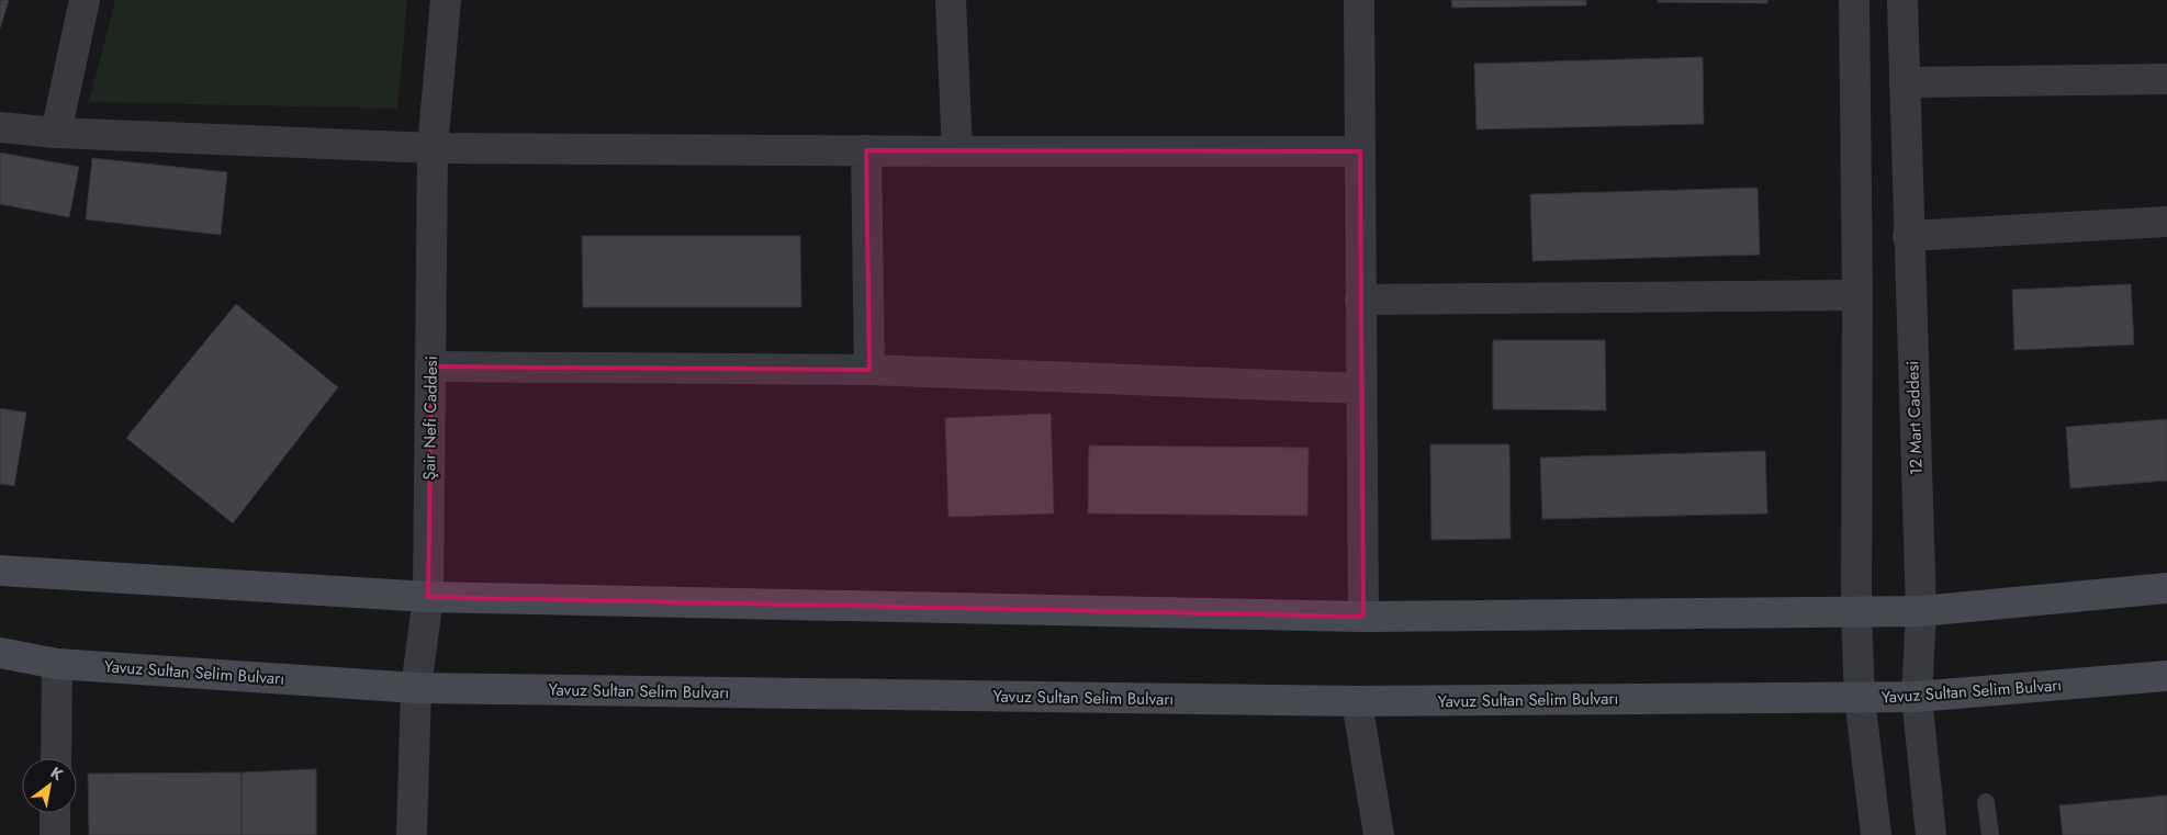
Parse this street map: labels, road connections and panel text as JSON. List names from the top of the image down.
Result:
{
  "streets": {
    "main road": ["Yavuz Sultan Selim Bulvarı"],
    "street": ["Şair Nefi Caddesi", "12 Mart Caddesi"]
  },
  "crossings": [
    ["Şair Nefi Caddesi", "Yavuz Sultan Selim Bulvarı"],
    ["12 Mart Caddesi", "Yavuz Sultan Selim Bulvarı"]
  ],
  "north": "top right"
}
